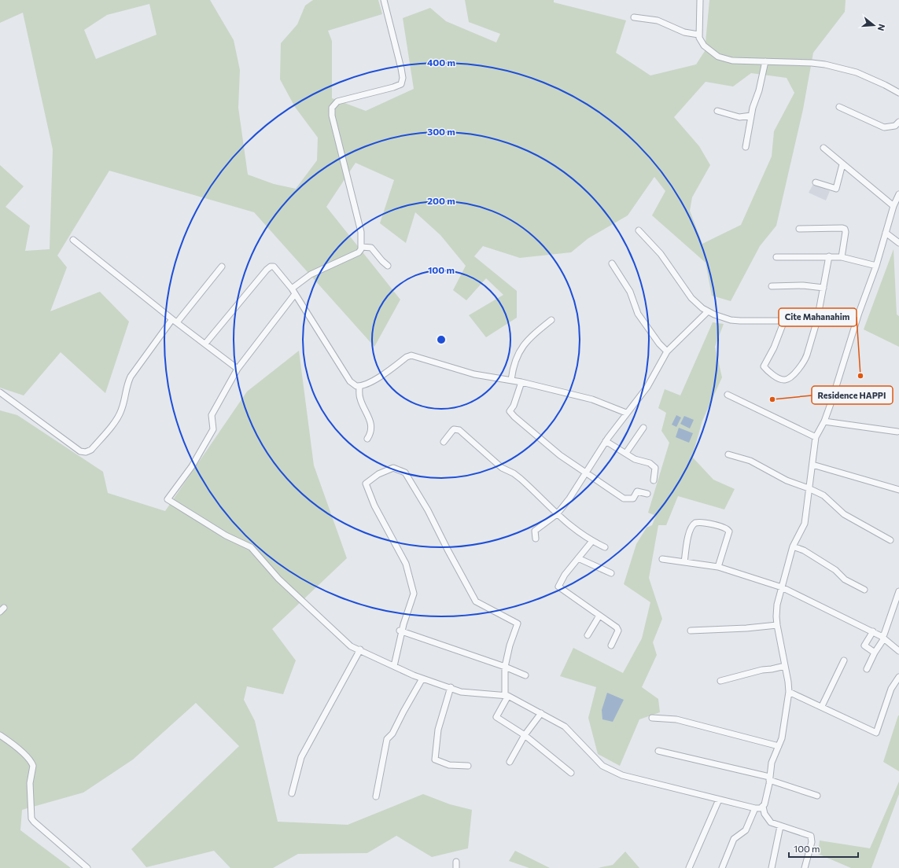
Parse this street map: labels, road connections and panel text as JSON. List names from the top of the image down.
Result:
{
  "places": ["Cite Mahanahim", "Residence HAPPI"],
  "scale_bar": "100 m",
  "north": "right",
  "rings": [
    "400 m",
    "300 m",
    "200 m",
    "100 m"
  ]
}
